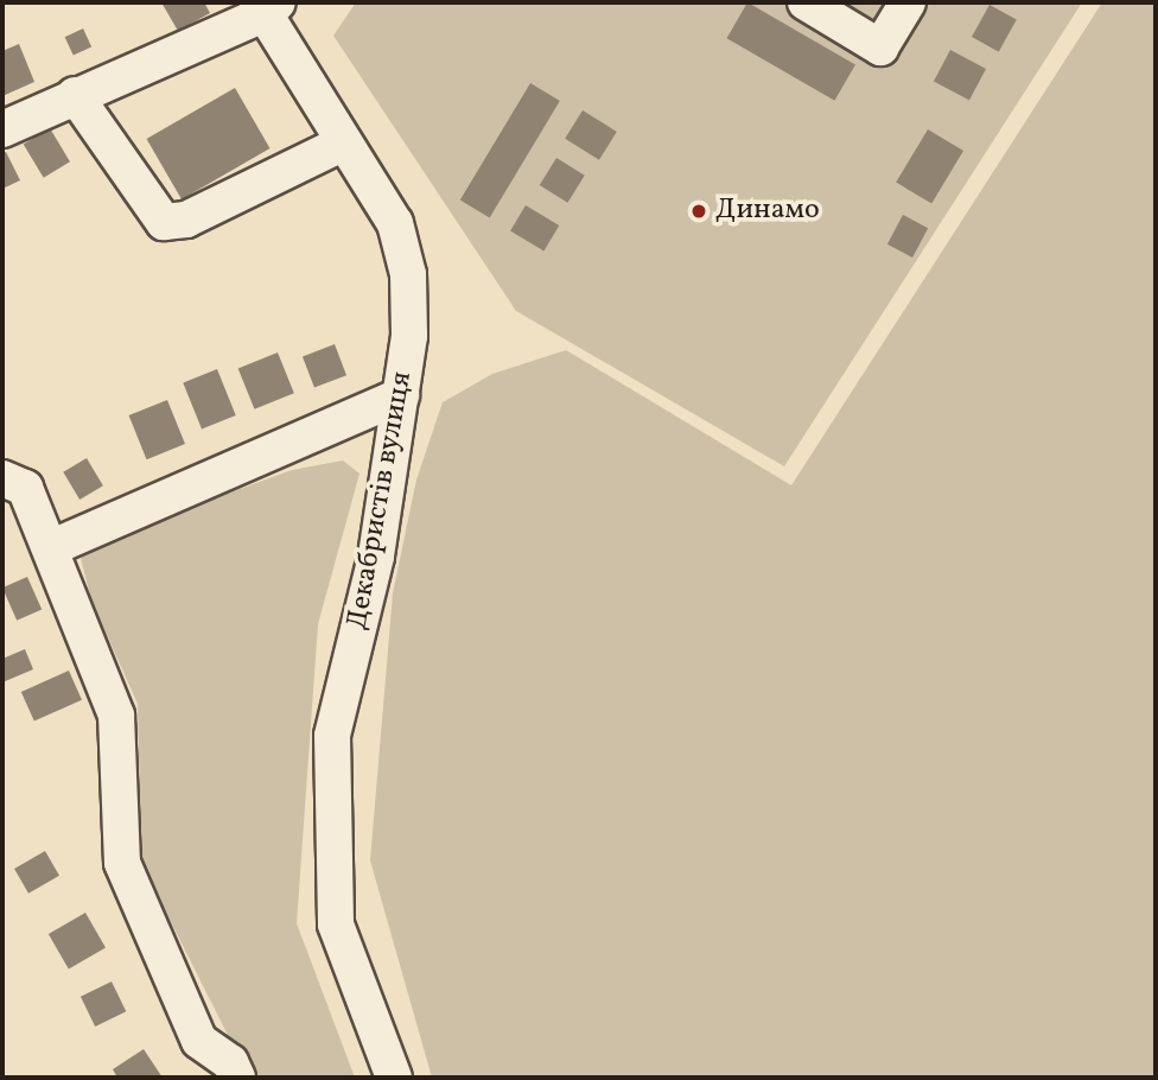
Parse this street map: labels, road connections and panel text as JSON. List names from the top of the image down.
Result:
{
  "streets": {
    "street": ["Декабристів вулиця"]
  },
  "places": ["Динамо"]
}
